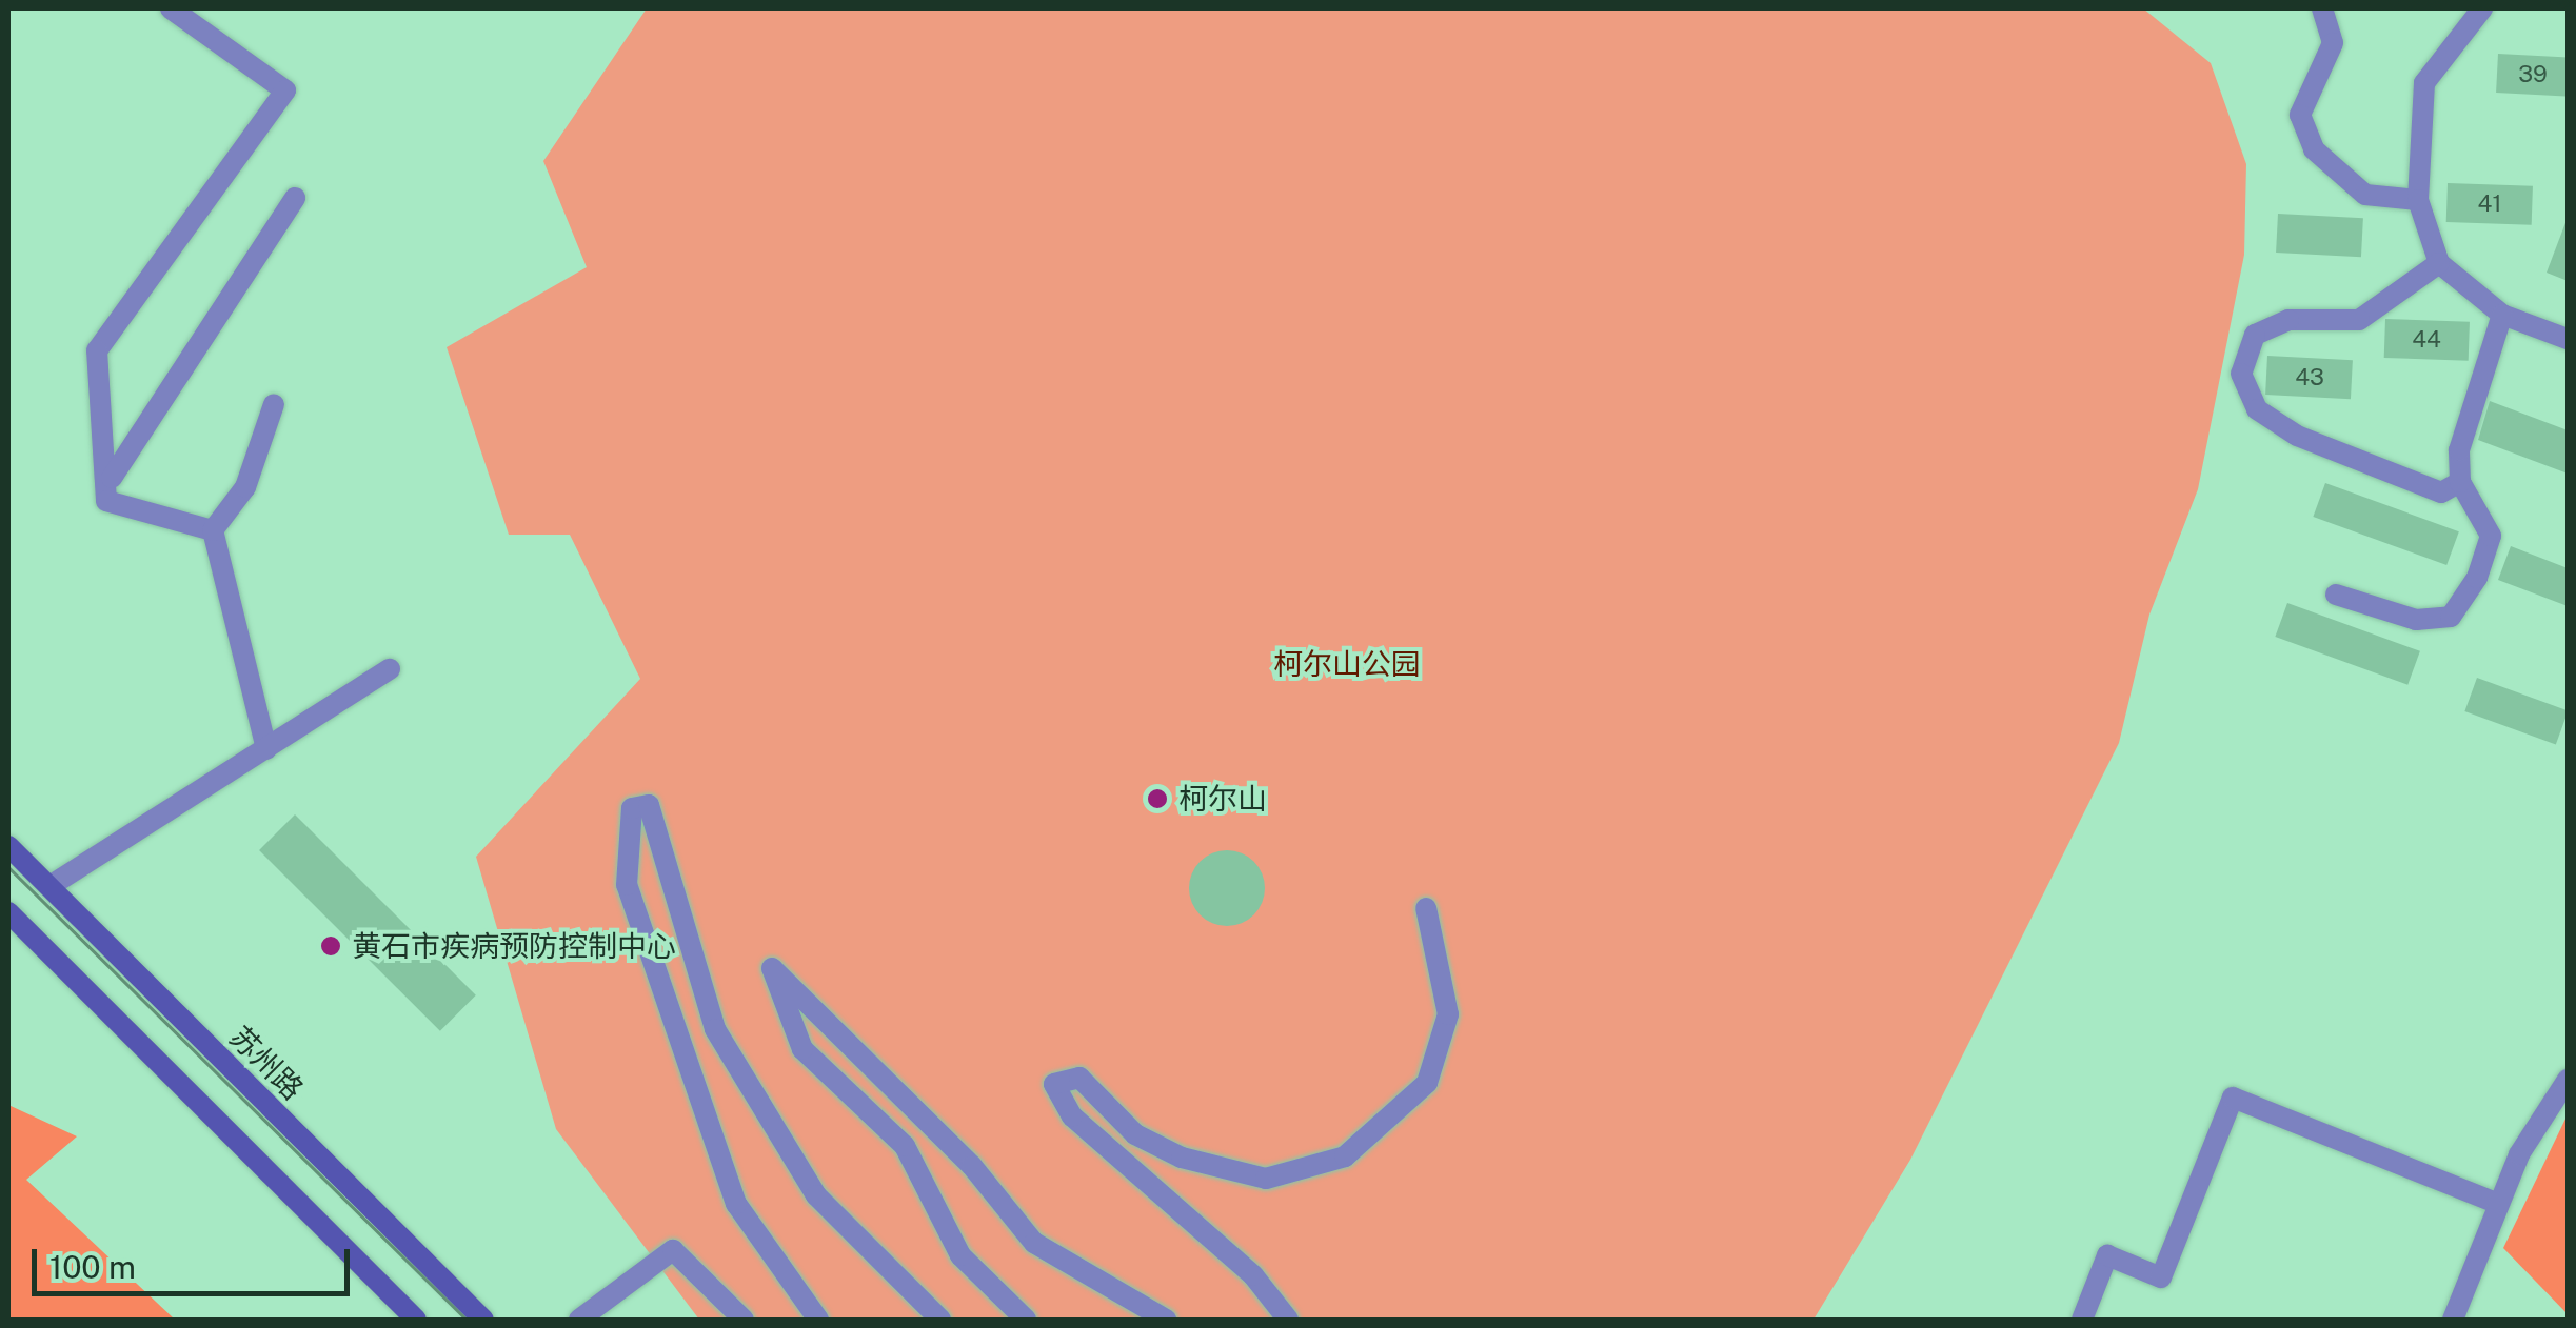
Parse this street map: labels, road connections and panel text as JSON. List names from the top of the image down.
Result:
{
  "streets": {
    "main road": ["苏州路"]
  },
  "parks": ["柯尔山公园"],
  "places": ["柯尔山", "黄石市疾病预防控制中心"],
  "house_numbers": [
    "39",
    "41",
    "44",
    "43"
  ],
  "scale_bar": "100 m"
}
